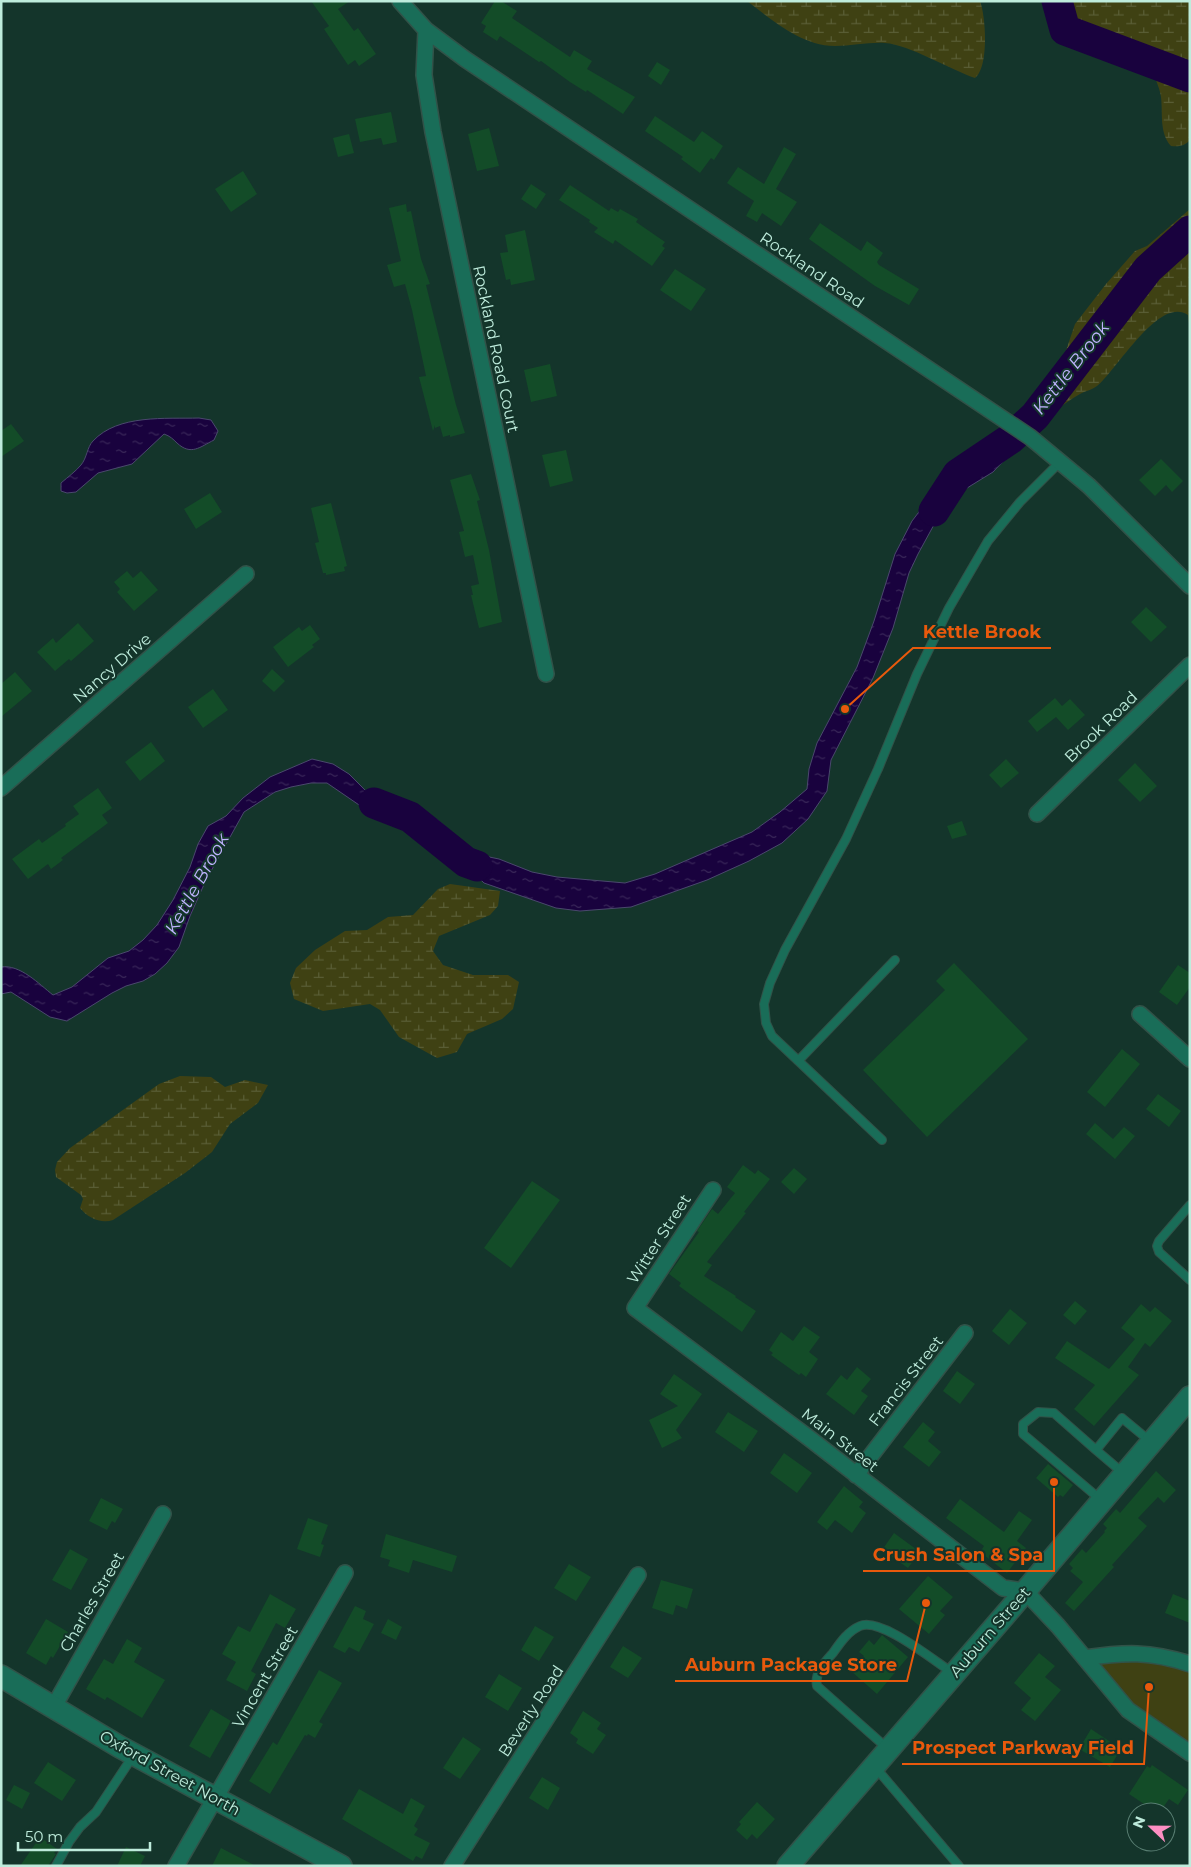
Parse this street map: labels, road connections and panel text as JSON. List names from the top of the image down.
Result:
{
  "streets": {
    "main road": ["Auburn Street", "Oxford Street North"],
    "street": [
      "Rockland Road",
      "Rockland Road Court",
      "Nancy Drive",
      "Brook Road",
      "Witter Street",
      "Francis Street",
      "Main Street",
      "Charles Street",
      "Vincent Street",
      "Beverly Road"
    ]
  },
  "crossings": [
    ["Rockland Road", "Rockland Road Court"],
    ["Witter Street", "Main Street"],
    ["Francis Street", "Main Street"],
    ["Main Street", "Auburn Street"],
    ["Charles Street", "Oxford Street North"],
    ["Vincent Street", "Oxford Street North"]
  ],
  "water": ["Kettle Brook"],
  "places": [
    "Kettle Brook",
    "Crush Salon & Spa",
    "Auburn Package Store",
    "Prospect Parkway Field"
  ],
  "scale_bar": "50 m",
  "north": "left"
}
